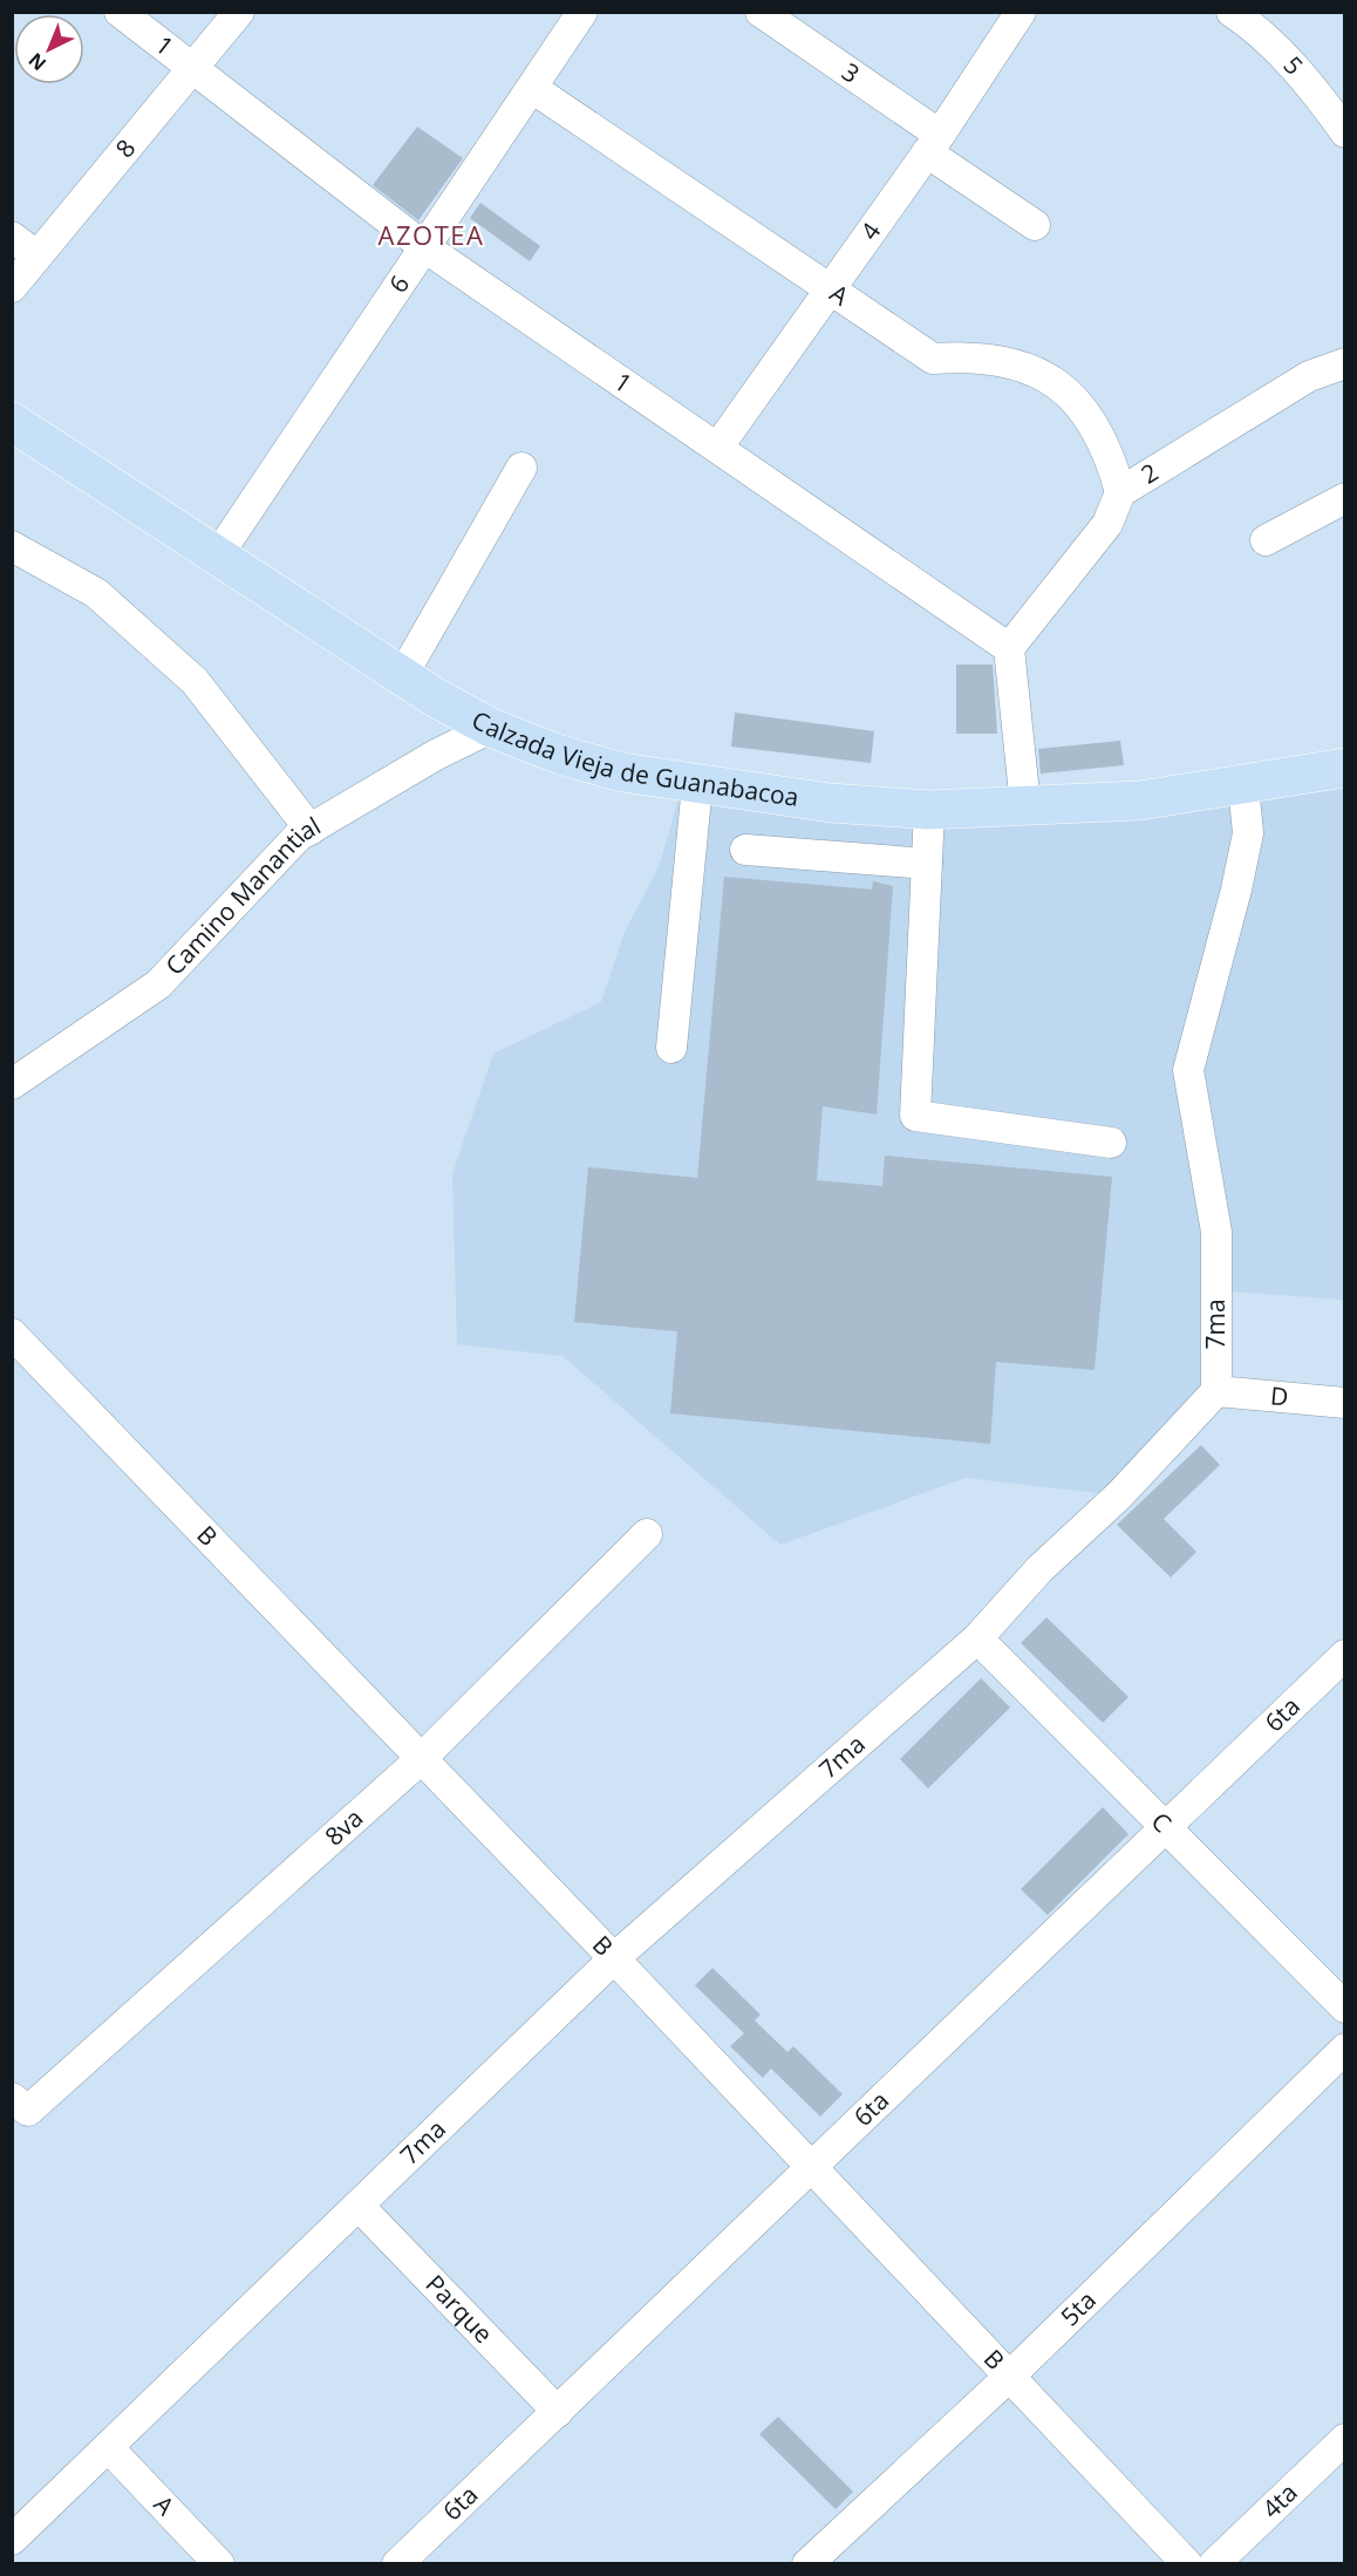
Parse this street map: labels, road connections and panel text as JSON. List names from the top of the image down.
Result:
{
  "streets": {
    "main road": ["Calzada Vieja de Guanabacoa"],
    "street": [
      "1",
      "5",
      "3",
      "8",
      "4",
      "6",
      "A",
      "2",
      "Camino Manantial",
      "7ma",
      "D",
      "B",
      "6ta",
      "C",
      "8va",
      "Parque",
      "5ta",
      "4ta"
    ]
  },
  "crossings": [
    ["1", "8"],
    ["1", "4"],
    ["1", "6"],
    ["1", "2"],
    ["3", "4"],
    ["4", "A"],
    ["6", "A"],
    ["6", "Calzada Vieja de Guanabacoa"],
    ["A", "2"],
    ["A", "7ma"],
    ["Calzada Vieja de Guanabacoa", "Camino Manantial"],
    ["Calzada Vieja de Guanabacoa", "7ma"],
    ["7ma", "D"],
    ["7ma", "B"],
    ["7ma", "C"],
    ["7ma", "Parque"],
    ["B", "6ta"],
    ["B", "8va"],
    ["B", "5ta"],
    ["6ta", "C"],
    ["6ta", "Parque"]
  ],
  "districts": ["AZOTEA"],
  "north": "bottom left"
}
